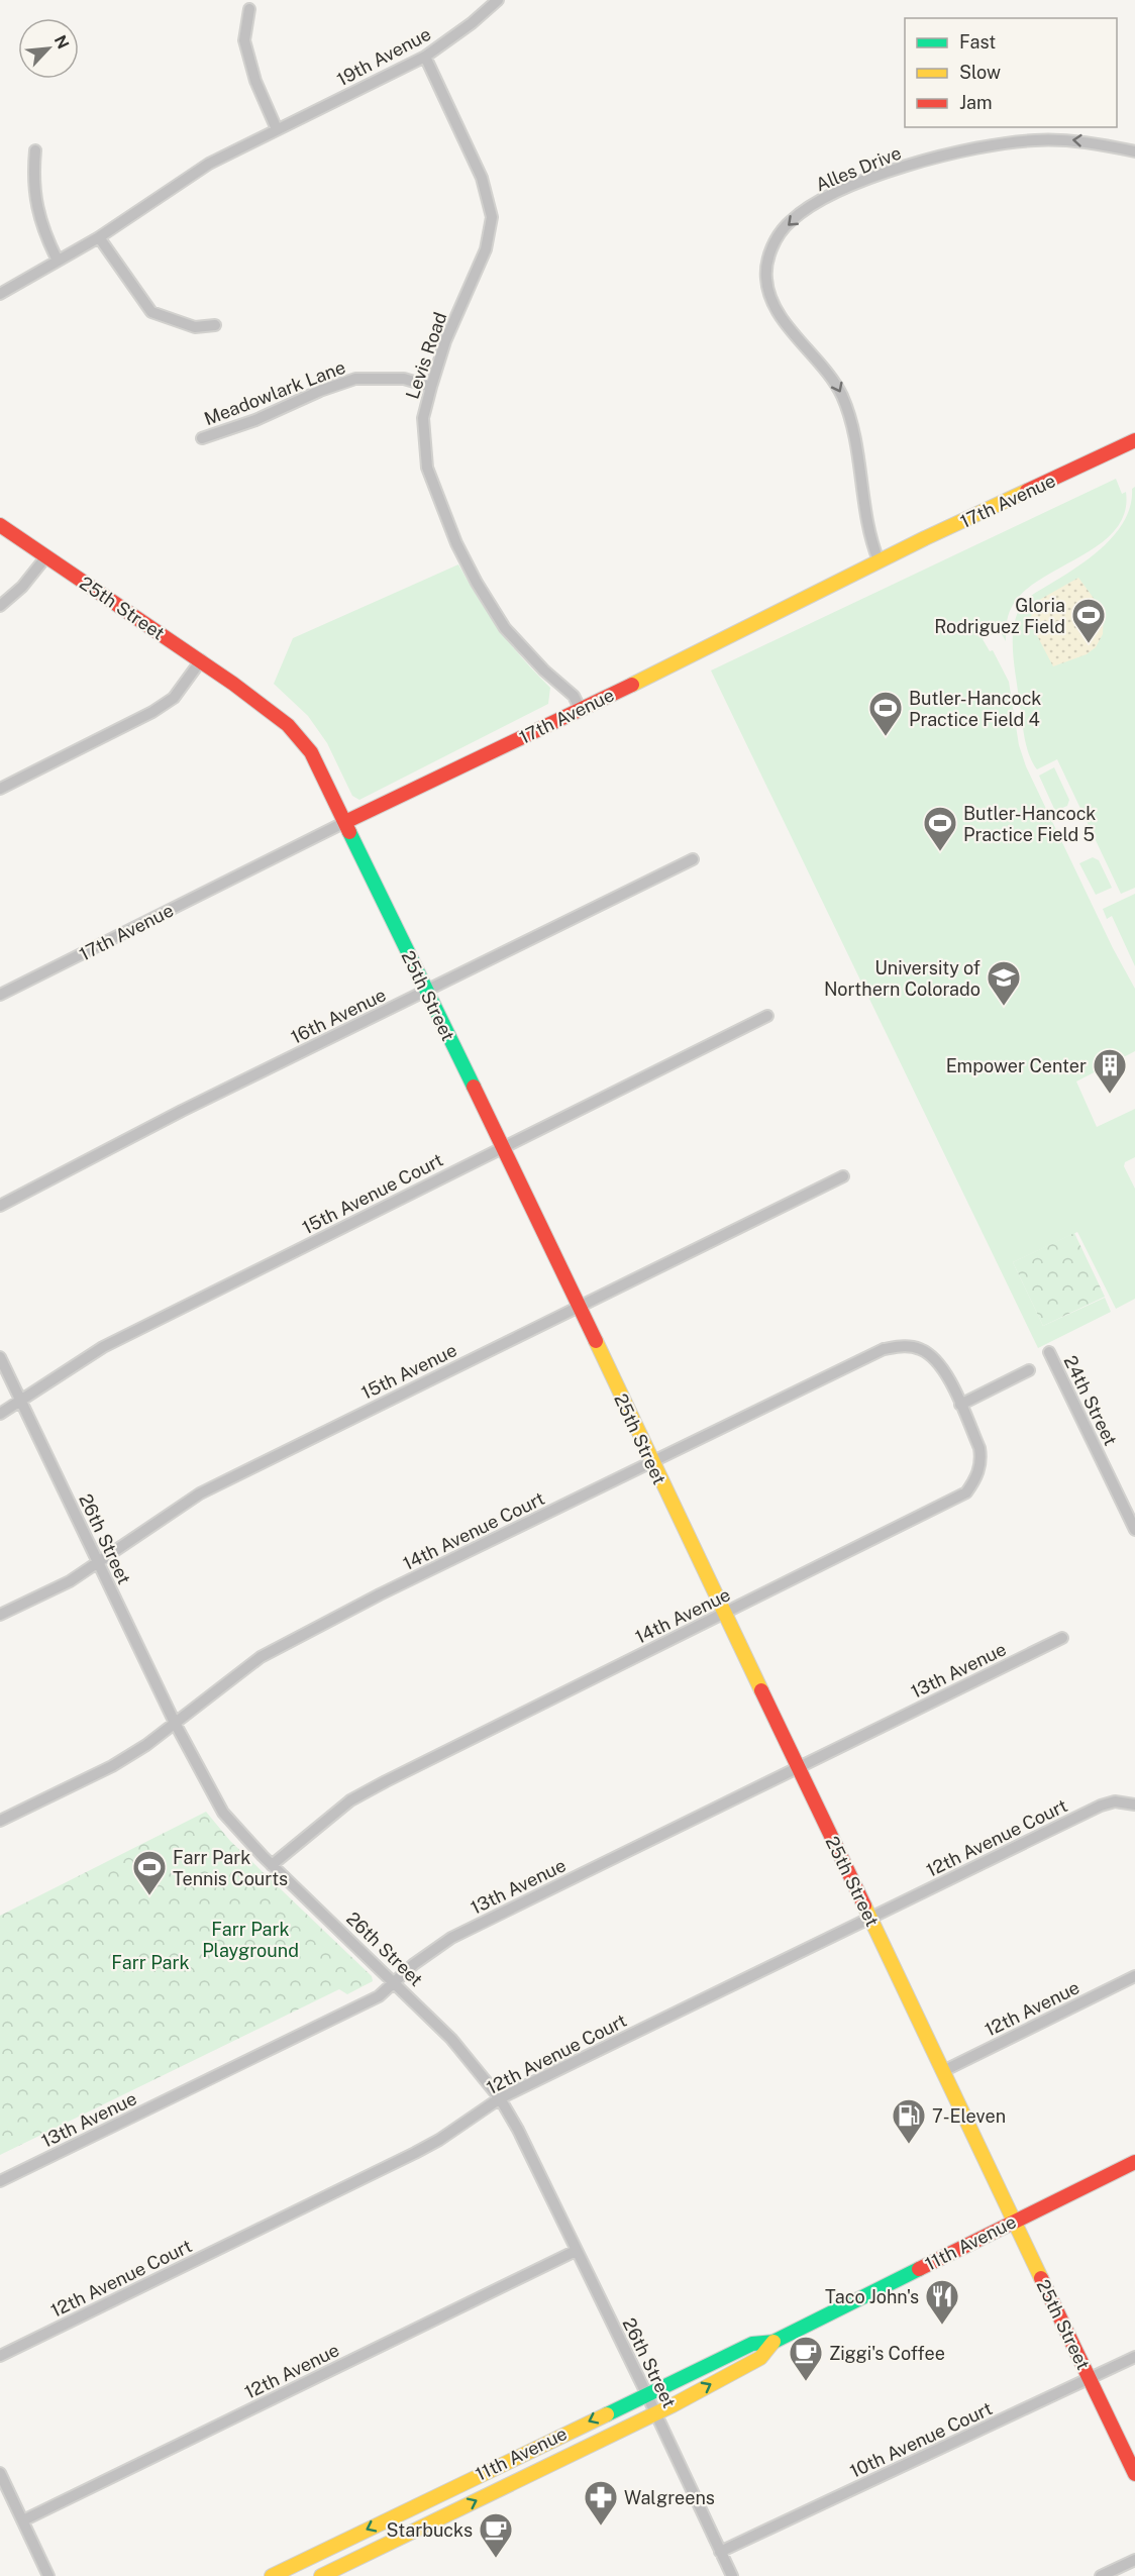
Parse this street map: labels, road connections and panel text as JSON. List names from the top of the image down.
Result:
{
  "streets": {
    "street": [
      "19th Avenue",
      "Alles Drive",
      "Levis Road",
      "Meadowlark Lane",
      "17th Avenue",
      "25th Street",
      "16th Avenue",
      "15th Avenue Court",
      "15th Avenue",
      "24th Street",
      "14th Avenue Court",
      "26th Street",
      "14th Avenue",
      "13th Avenue",
      "12th Avenue Court",
      "12th Avenue",
      "11th Avenue",
      "10th Avenue Court"
    ]
  },
  "crossings": [
    ["19th Avenue", "Levis Road"],
    ["Alles Drive", "17th Avenue"],
    ["Levis Road", "Meadowlark Lane"],
    ["Levis Road", "17th Avenue"],
    ["17th Avenue", "25th Street"],
    ["25th Street", "16th Avenue"],
    ["25th Street", "15th Avenue Court"],
    ["25th Street", "15th Avenue"],
    ["25th Street", "14th Avenue Court"],
    ["25th Street", "14th Avenue"],
    ["25th Street", "13th Avenue"],
    ["25th Street", "12th Avenue Court"],
    ["25th Street", "12th Avenue"],
    ["25th Street", "11th Avenue"],
    ["25th Street", "10th Avenue Court"],
    ["15th Avenue Court", "26th Street"],
    ["15th Avenue", "26th Street"],
    ["14th Avenue Court", "26th Street"],
    ["14th Avenue Court", "14th Avenue"],
    ["26th Street", "14th Avenue"],
    ["26th Street", "13th Avenue"],
    ["26th Street", "12th Avenue Court"],
    ["26th Street", "12th Avenue"],
    ["26th Street", "11th Avenue"],
    ["26th Street", "10th Avenue Court"]
  ],
  "parks": ["Farr Park Playground", "Farr Park"],
  "places": {
    "sports": [
      "Gloria Rodriguez Field",
      "Butler-Hancock Practice Field 4",
      "Butler-Hancock Practice Field 5",
      "Farr Park Tennis Courts"
    ],
    "school or university": ["University of Northern Colorado"],
    "building": ["Empower Center"],
    "fuel station": ["7-Eleven"],
    "restaurant": ["Taco John's"],
    "cafe": ["Ziggi's Coffee", "Starbucks"],
    "pharmacy": ["Walgreens"]
  },
  "legend": ["Fast", "Slow", "Jam"],
  "north": "top right"
}
